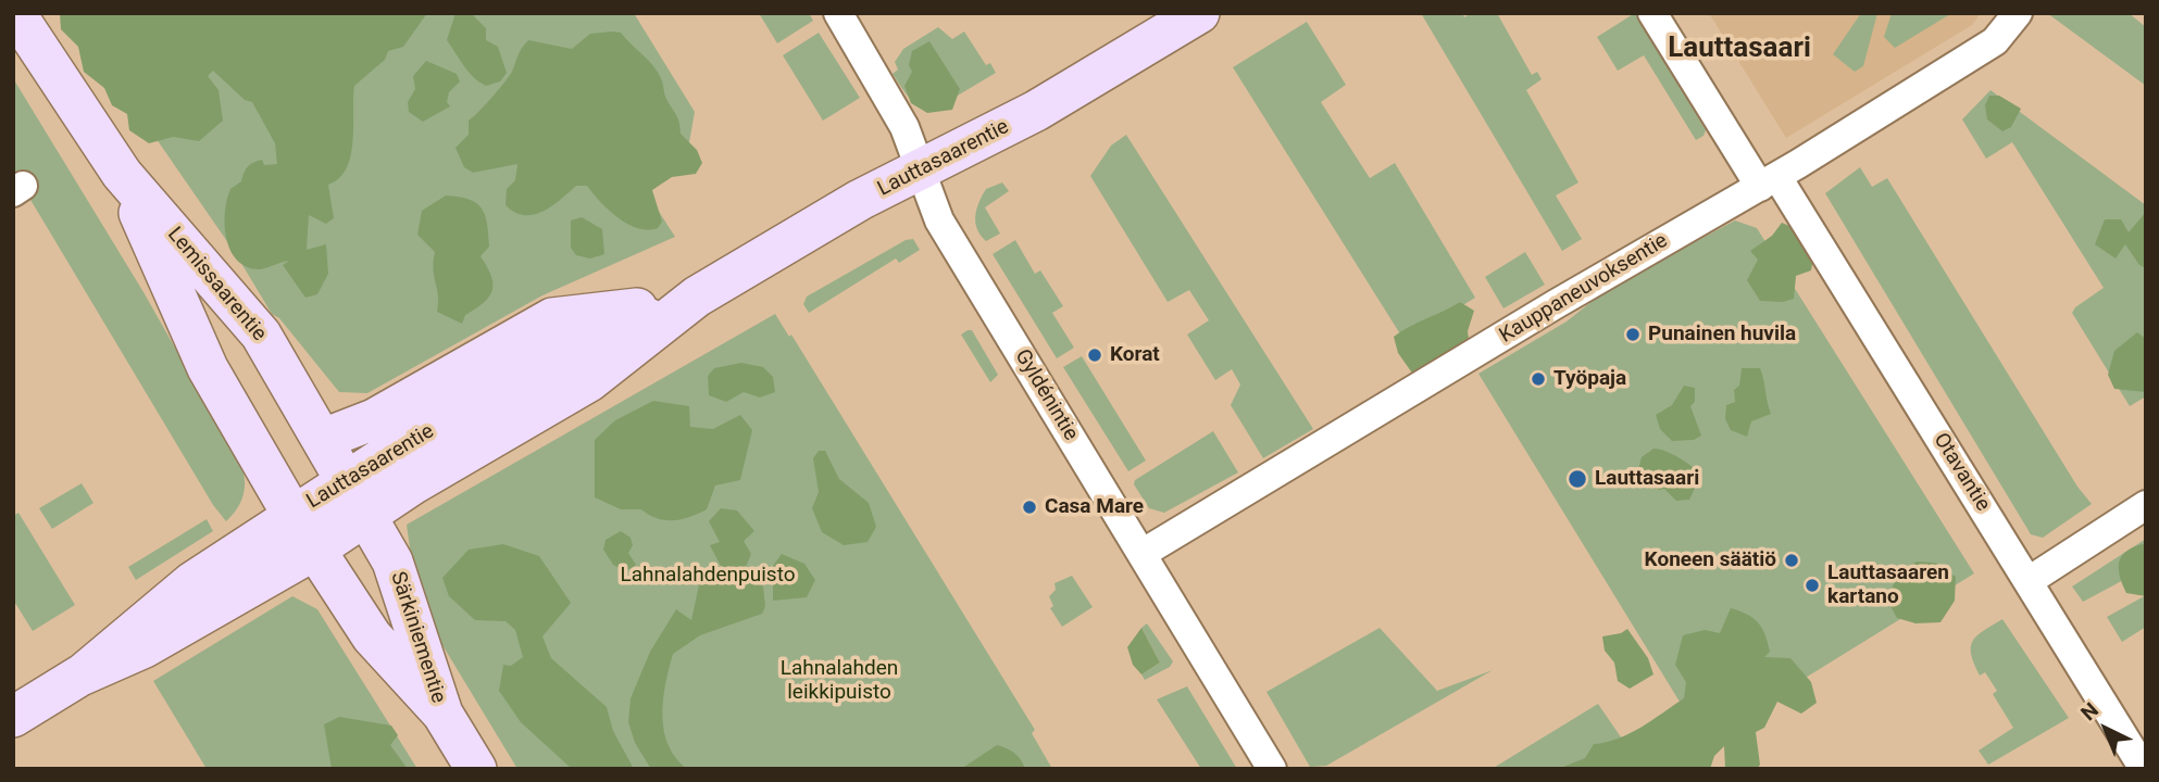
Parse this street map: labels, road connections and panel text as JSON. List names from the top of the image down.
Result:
{
  "streets": {
    "main road": ["Lauttasaarentie", "Lemissaarentie", "Särkiniementie"],
    "street": ["Kauppaneuvoksentie", "Gyldénintie", "Otavantie"]
  },
  "crossings": [
    ["Lauttasaarentie", "Lemissaarentie"],
    ["Lauttasaarentie", "Gyldénintie"],
    ["Lauttasaarentie", "Särkiniementie"],
    ["Lemissaarentie", "Särkiniementie"],
    ["Kauppaneuvoksentie", "Gyldénintie"],
    ["Kauppaneuvoksentie", "Otavantie"]
  ],
  "districts": ["Lauttasaari"],
  "parks": ["Lahnalahdenpuisto", "Lahnalahden leikkipuisto"],
  "places": [
    "Punainen huvila",
    "Korat",
    "Työpaja",
    "Lauttasaari",
    "Casa Mare",
    "Koneen säätiö",
    "Lauttasaaren kartano"
  ],
  "north": "top left"
}
